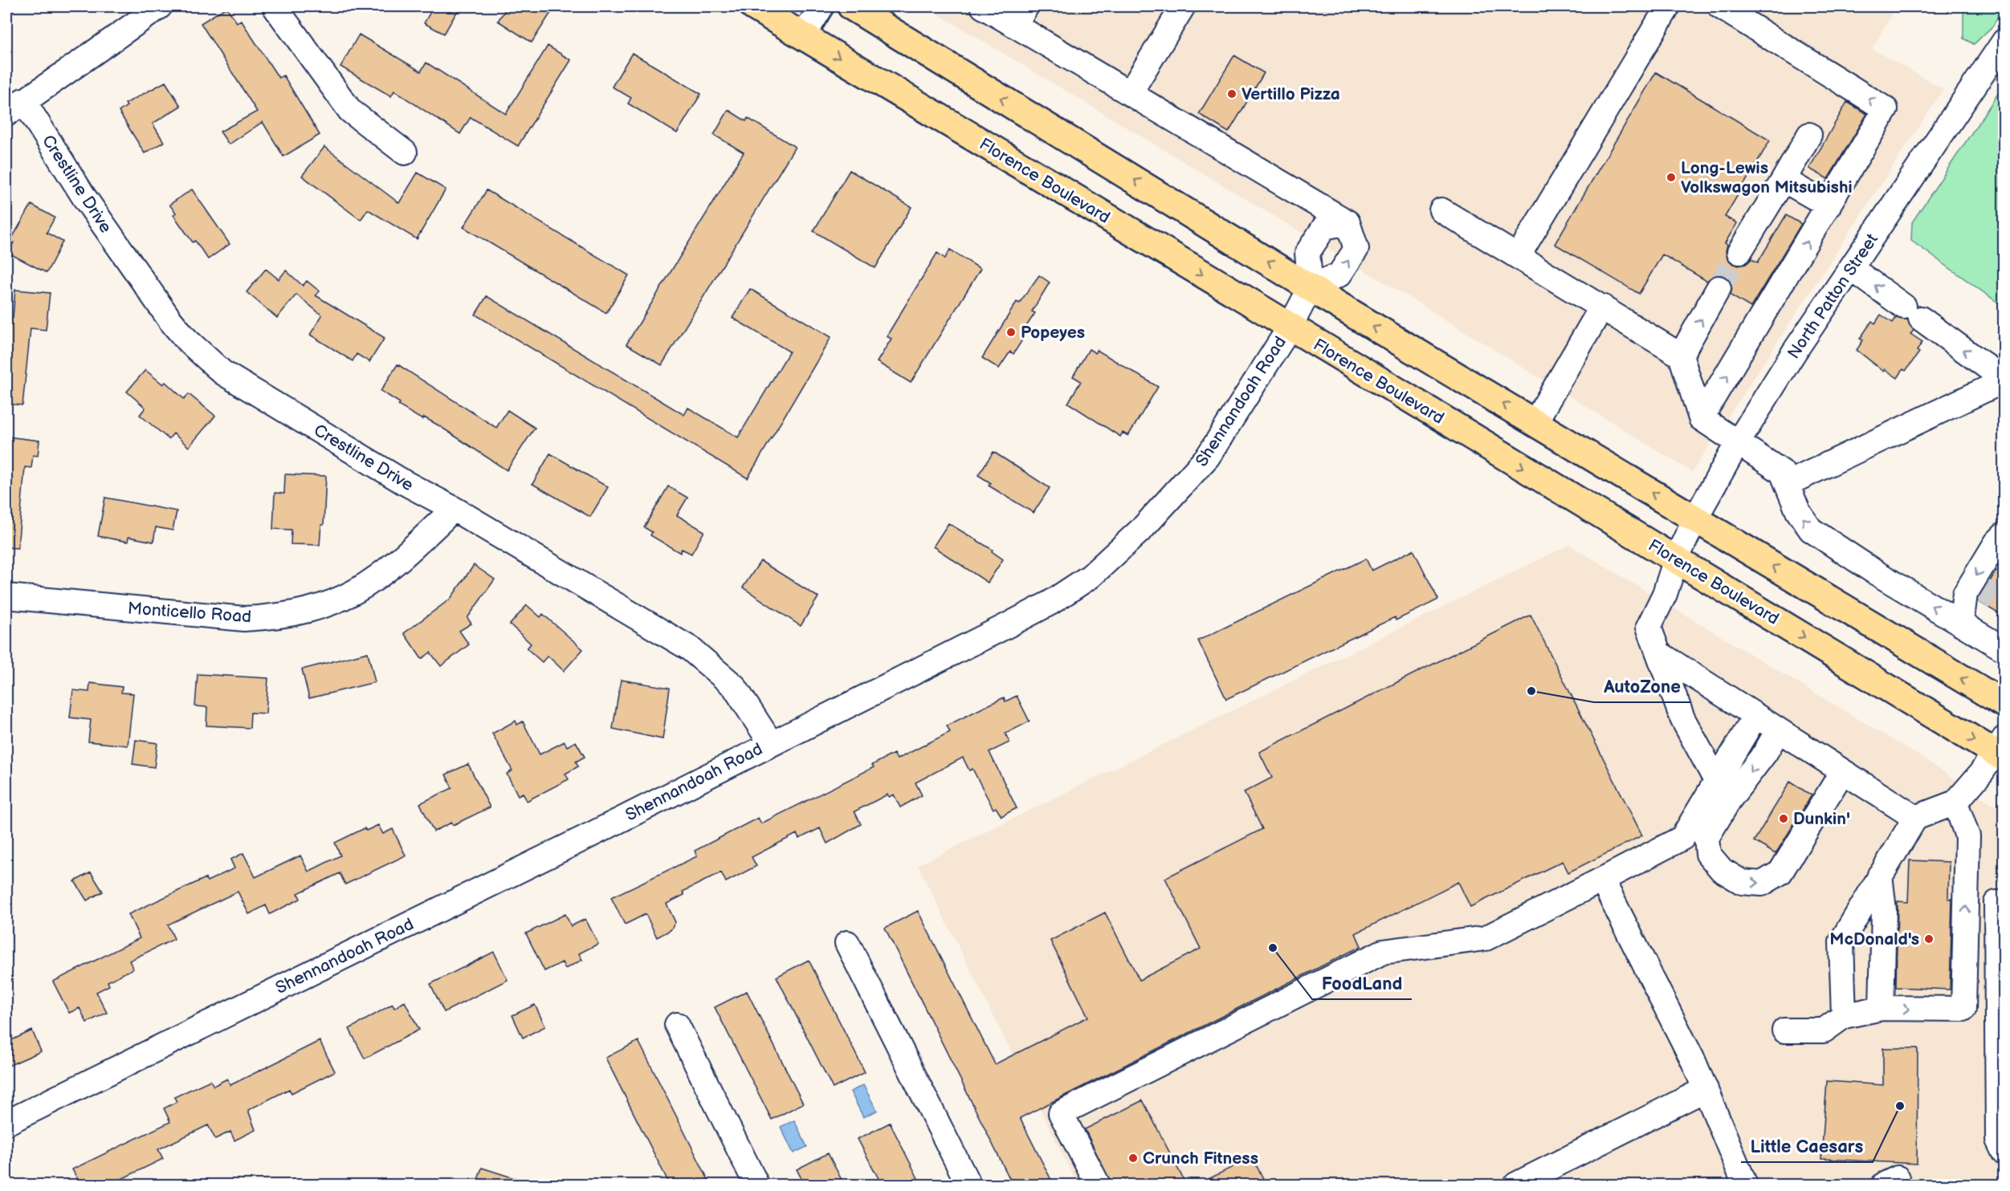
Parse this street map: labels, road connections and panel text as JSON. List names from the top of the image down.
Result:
{
  "streets": {
    "highway": ["Florence Boulevard"],
    "street": [
      "Crestline Drive",
      "North Patton Street",
      "Shennandoah Road",
      "Monticello Road"
    ]
  },
  "crossings": [
    ["Florence Boulevard", "North Patton Street"],
    ["Florence Boulevard", "Shennandoah Road"],
    ["Crestline Drive", "Shennandoah Road"],
    ["Crestline Drive", "Monticello Road"]
  ],
  "places": [
    "Vertillo Pizza",
    "Long-Lewis Volkswagon Mitsubishi",
    "Popeyes",
    "AutoZone",
    "Dunkin'",
    "McDonald's",
    "FoodLand",
    "Little Caesars",
    "Crunch Fitness"
  ]
}
